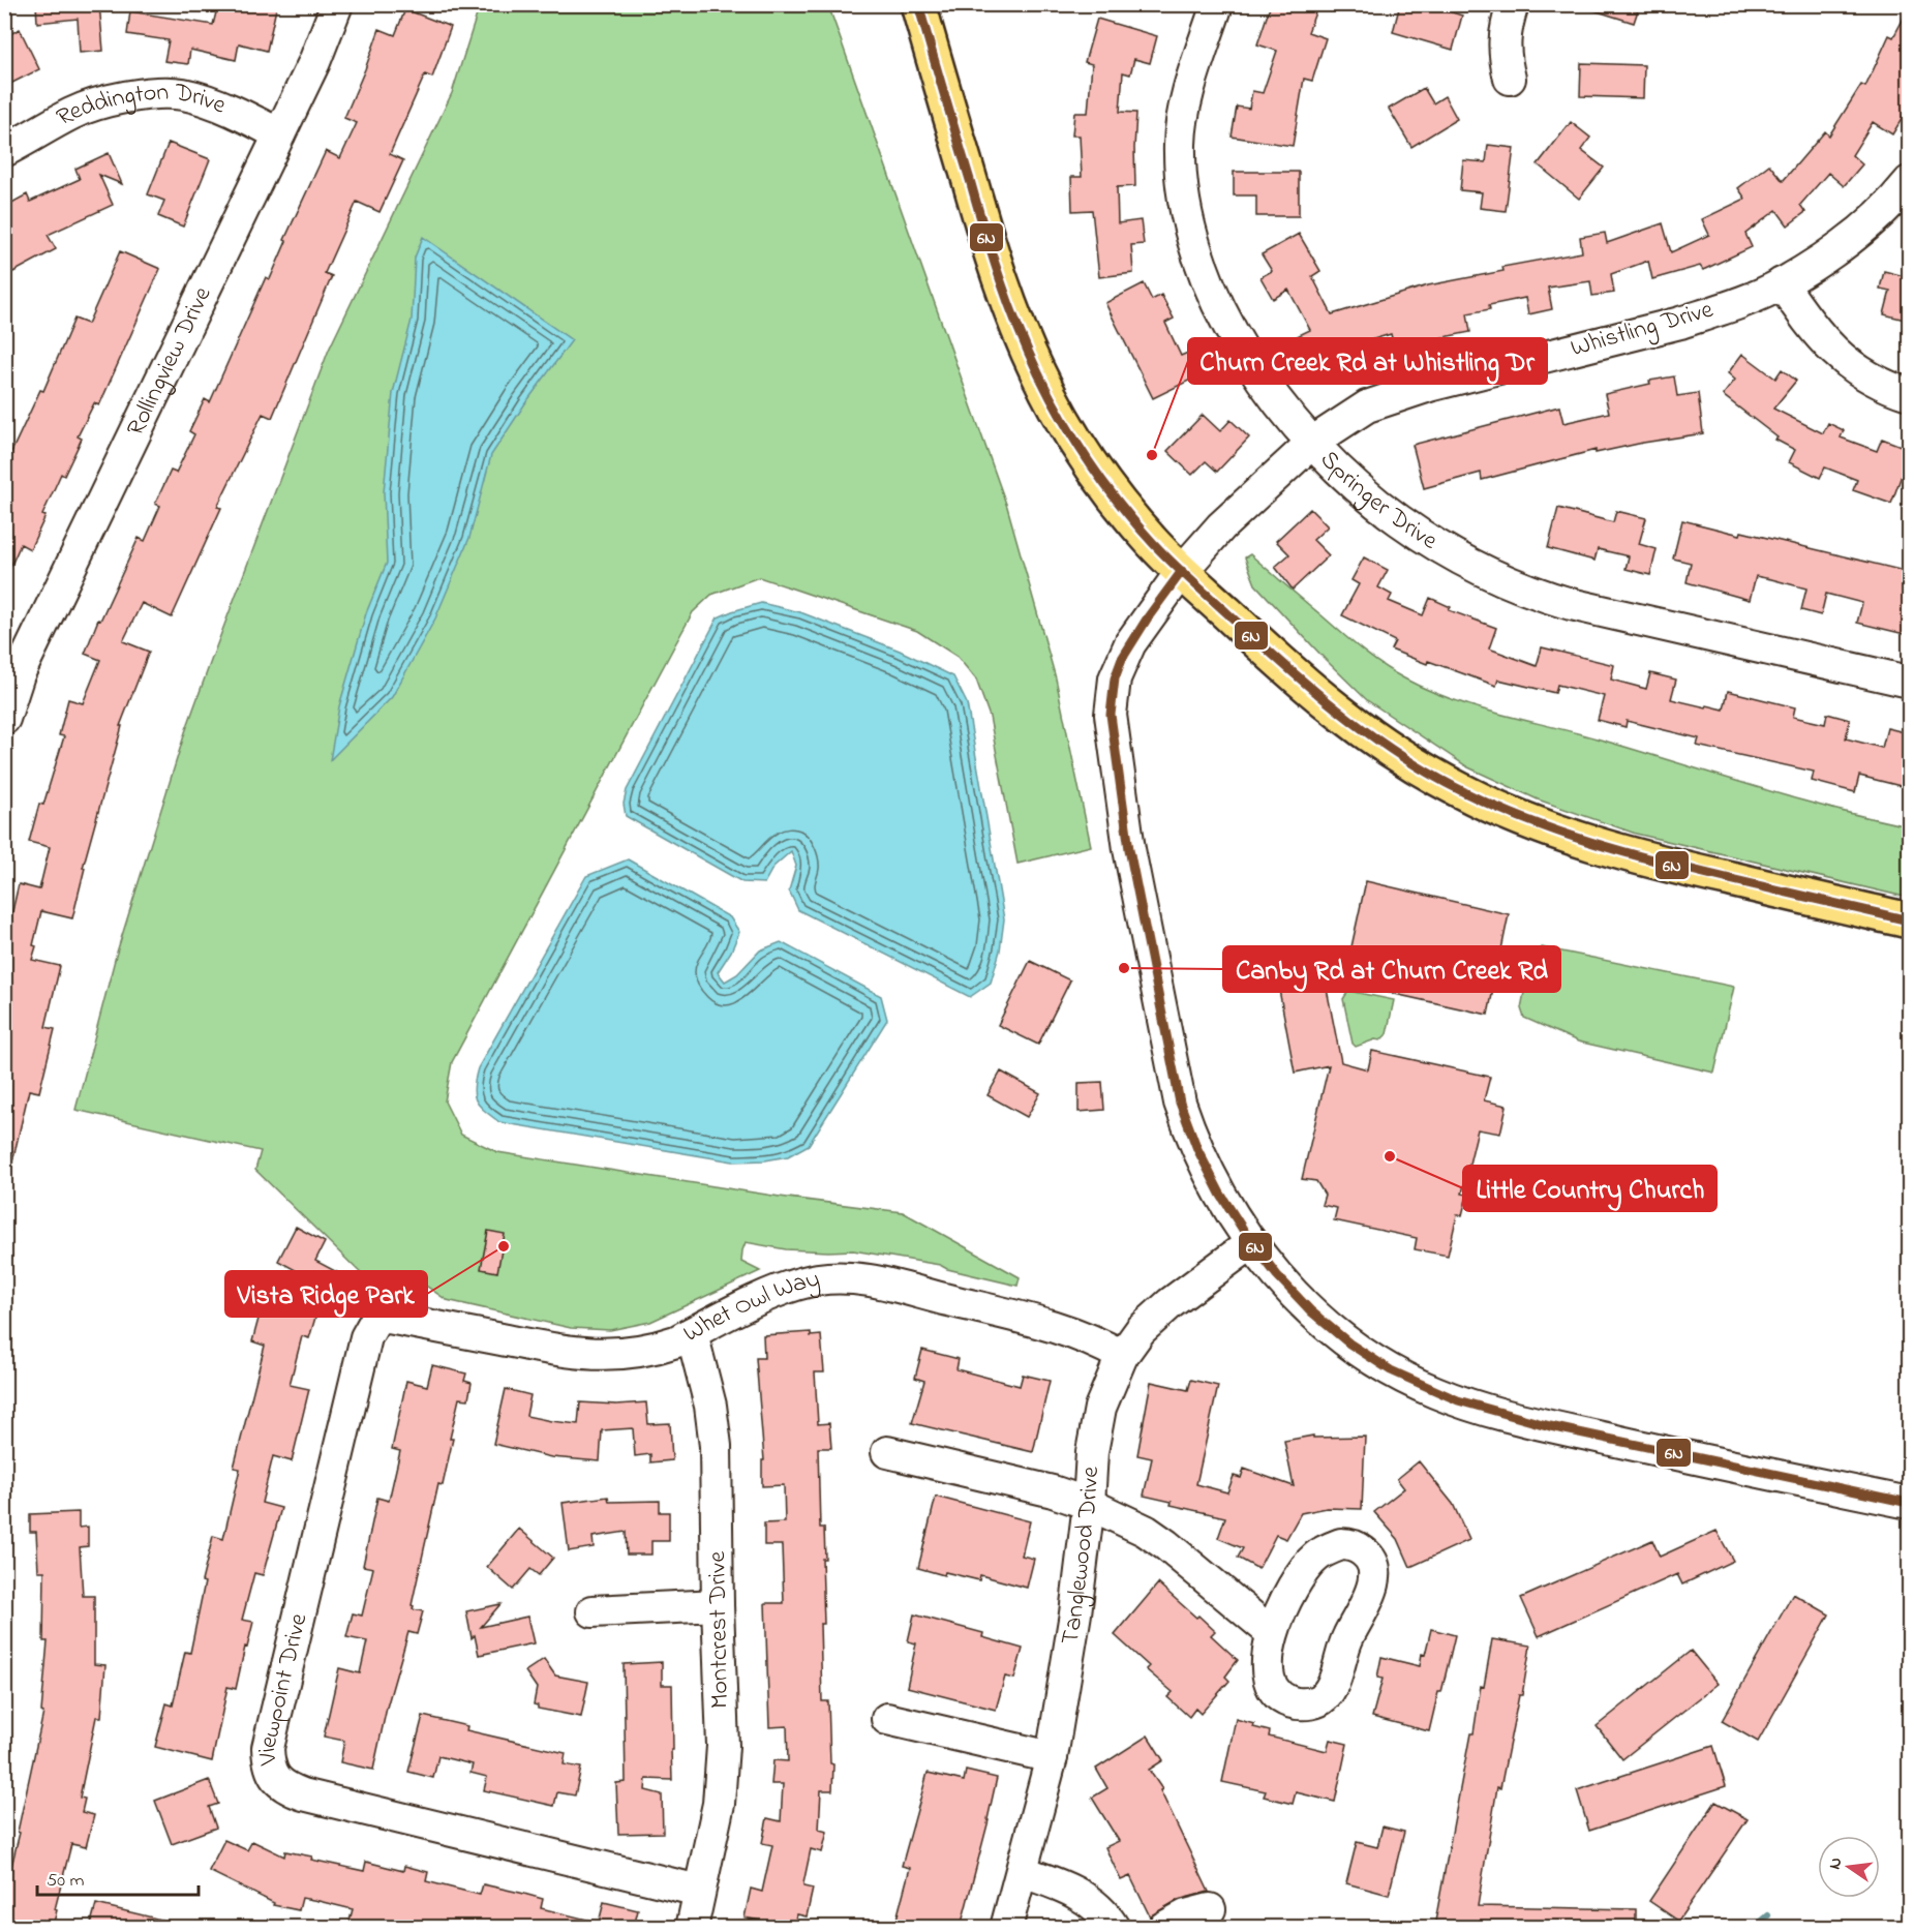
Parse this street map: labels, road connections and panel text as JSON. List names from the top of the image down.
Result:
{
  "streets": {
    "street": [
      "Reddington Drive",
      "Whistling Drive",
      "Rollingview Drive",
      "Springer Drive",
      "Whet Owl Way",
      "Tanglewood Drive",
      "Montcrest Drive",
      "Viewpoint Drive"
    ]
  },
  "crossings": [
    ["Reddington Drive", "Rollingview Drive"],
    ["Whistling Drive", "Springer Drive"],
    ["Whistling Drive", "Tanglewood Drive"],
    ["Whet Owl Way", "Tanglewood Drive"],
    ["Whet Owl Way", "Montcrest Drive"],
    ["Whet Owl Way", "Viewpoint Drive"],
    ["Montcrest Drive", "Viewpoint Drive"]
  ],
  "places": [
    "Churn Creek Rd at Whistling Dr",
    "Canby Rd at Churn Creek Rd",
    "Little Country Church",
    "Vista Ridge Park"
  ],
  "lines": ["transit line 6N"],
  "scale_bar": "50 m",
  "north": "left"
}
